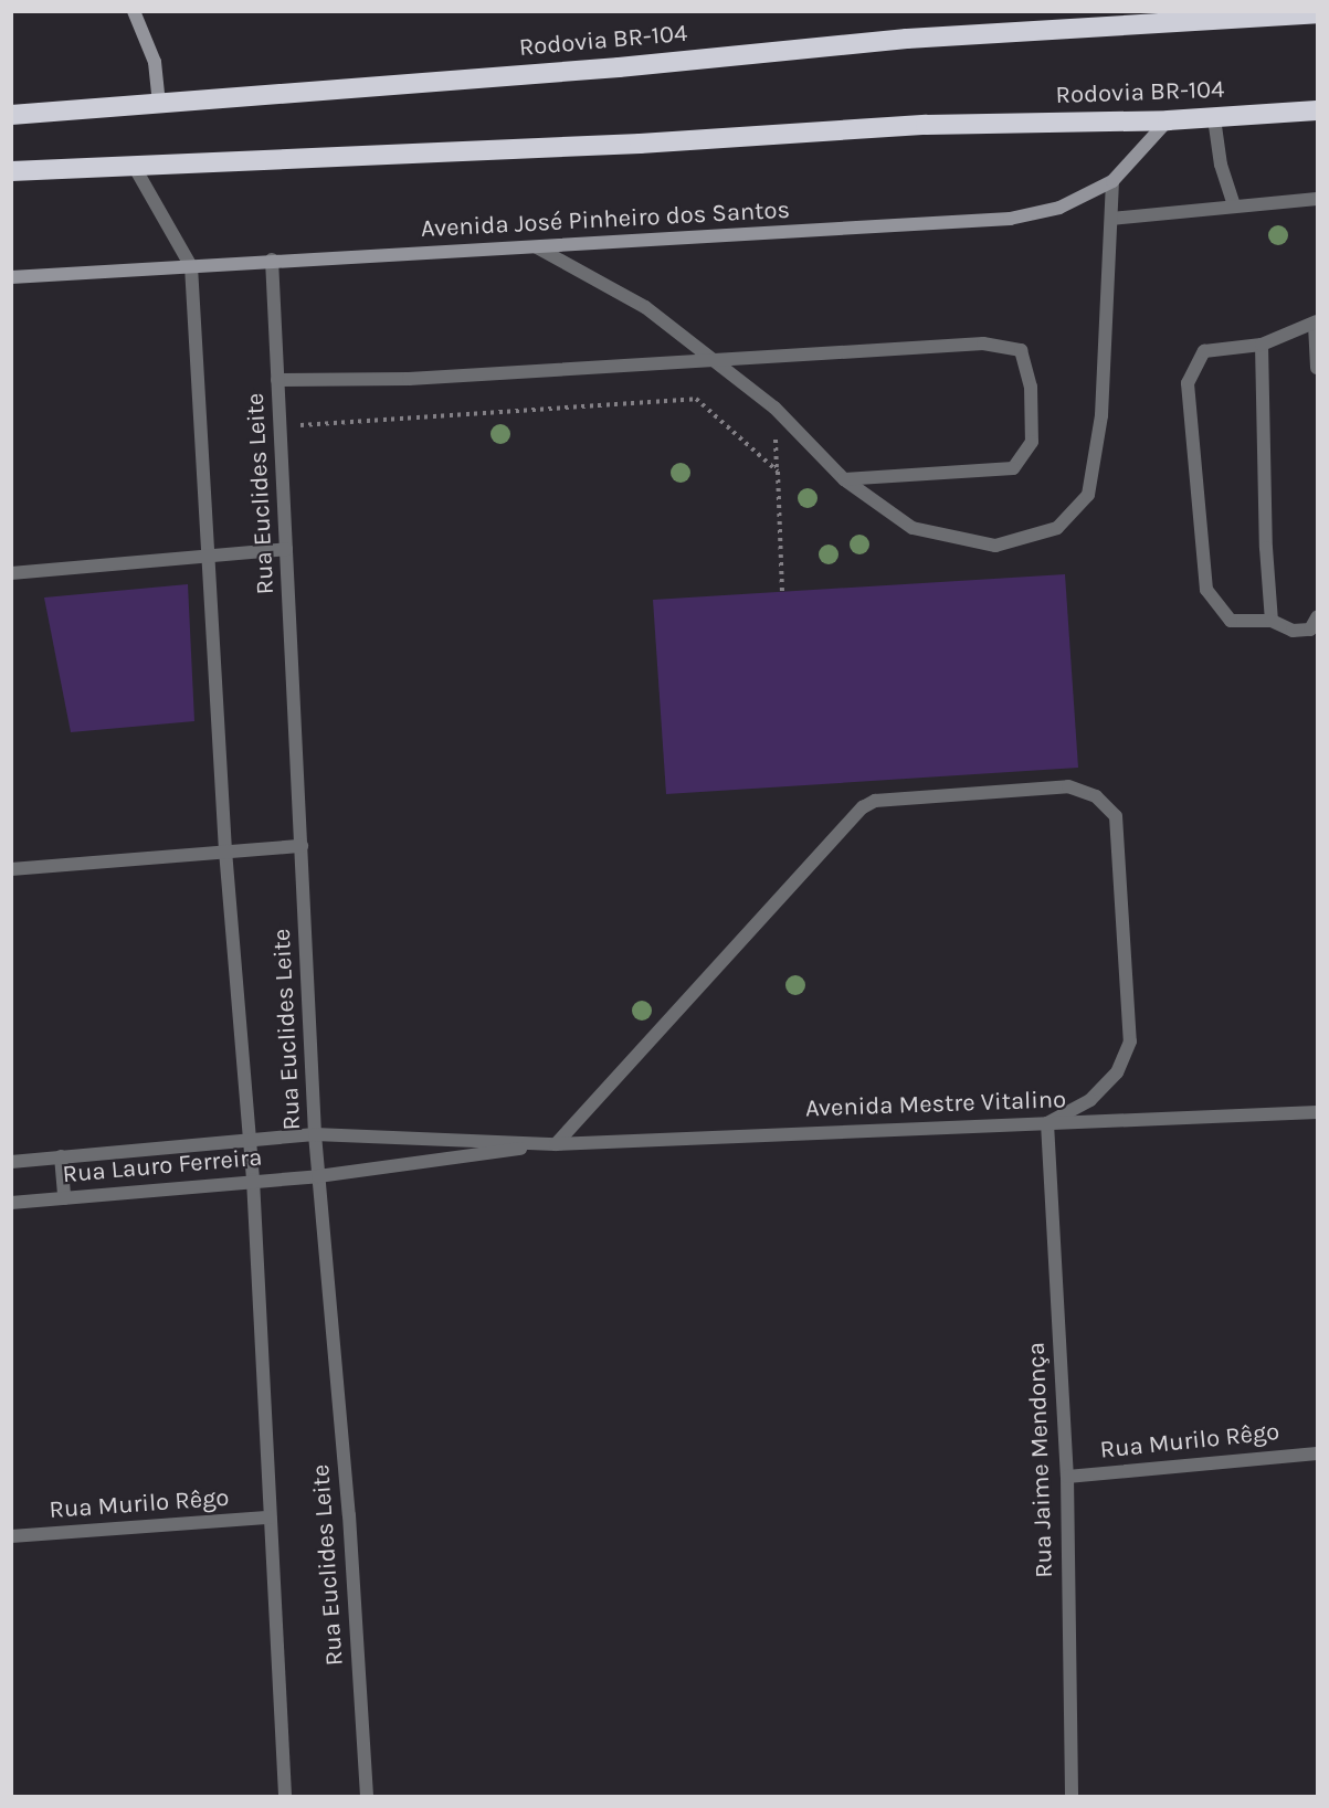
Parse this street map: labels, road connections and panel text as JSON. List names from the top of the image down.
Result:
{
  "streets": {
    "highway": ["Rodovia BR-104"],
    "street": [
      "Avenida José Pinheiro dos Santos",
      "Rua Euclides Leite",
      "Avenida Mestre Vitalino",
      "Rua Lauro Ferreira",
      "Rua Murilo Rêgo",
      "Rua Jaime Mendonça"
    ]
  },
  "crossings": [
    ["Rodovia BR-104", "Avenida José Pinheiro dos Santos"],
    ["Avenida José Pinheiro dos Santos", "Rua Euclides Leite"],
    ["Rua Euclides Leite", "Avenida Mestre Vitalino"],
    ["Rua Euclides Leite", "Rua Lauro Ferreira"],
    ["Rua Euclides Leite", "Rua Murilo Rêgo"],
    ["Avenida Mestre Vitalino", "Rua Lauro Ferreira"],
    ["Avenida Mestre Vitalino", "Rua Jaime Mendonça"],
    ["Rua Murilo Rêgo", "Rua Jaime Mendonça"]
  ]
}
